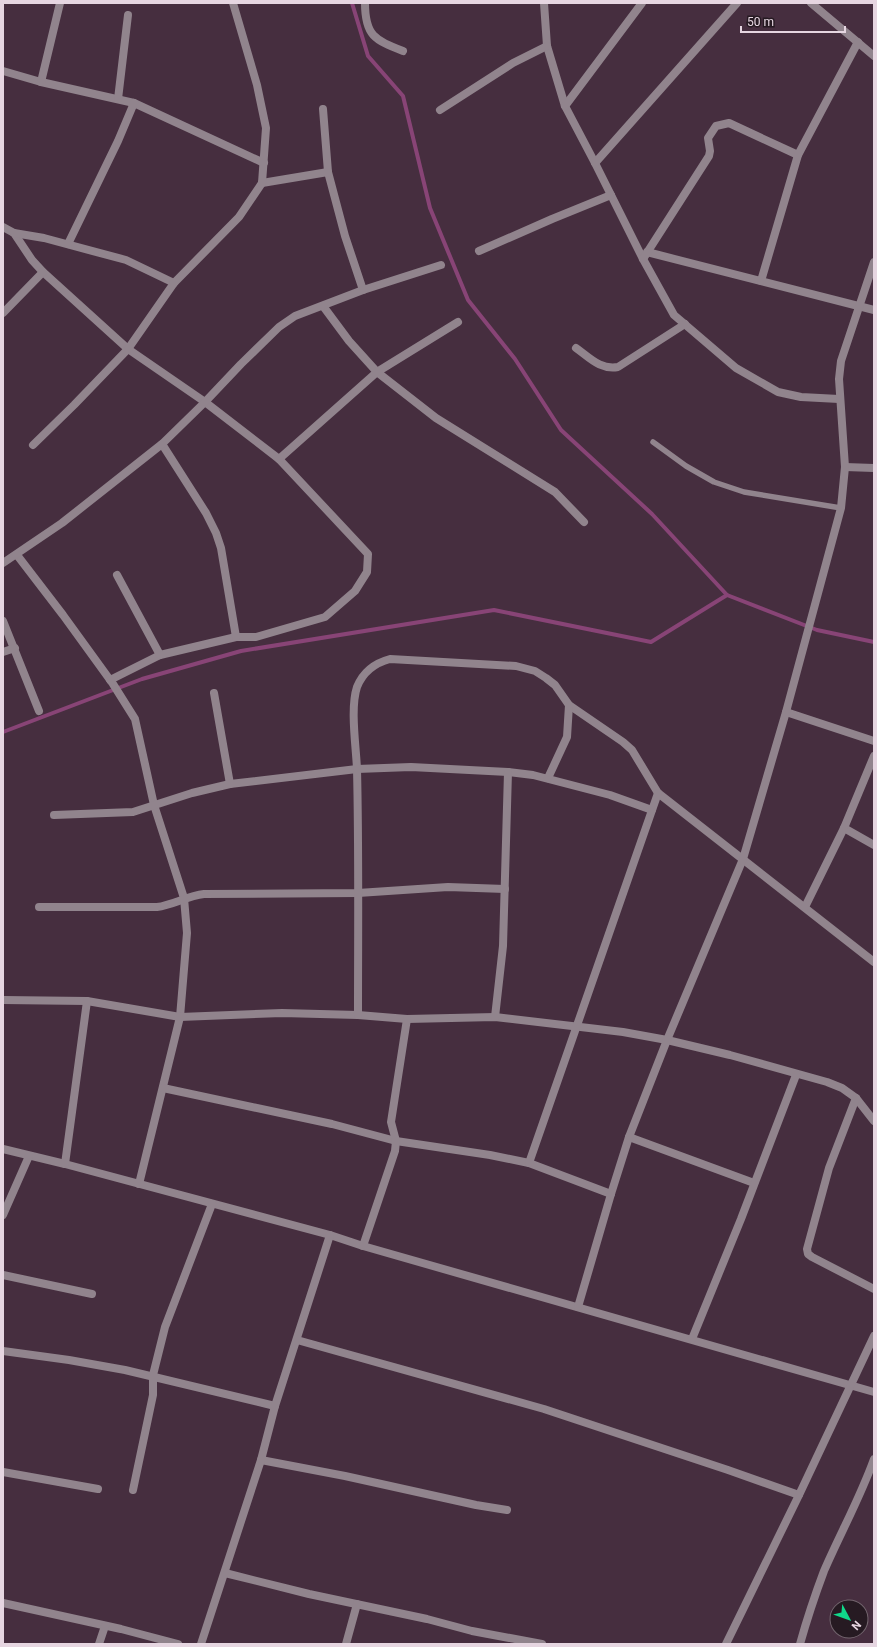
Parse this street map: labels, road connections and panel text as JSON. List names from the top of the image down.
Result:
{
  "scale_bar": "50 m",
  "north": "bottom right"
}
